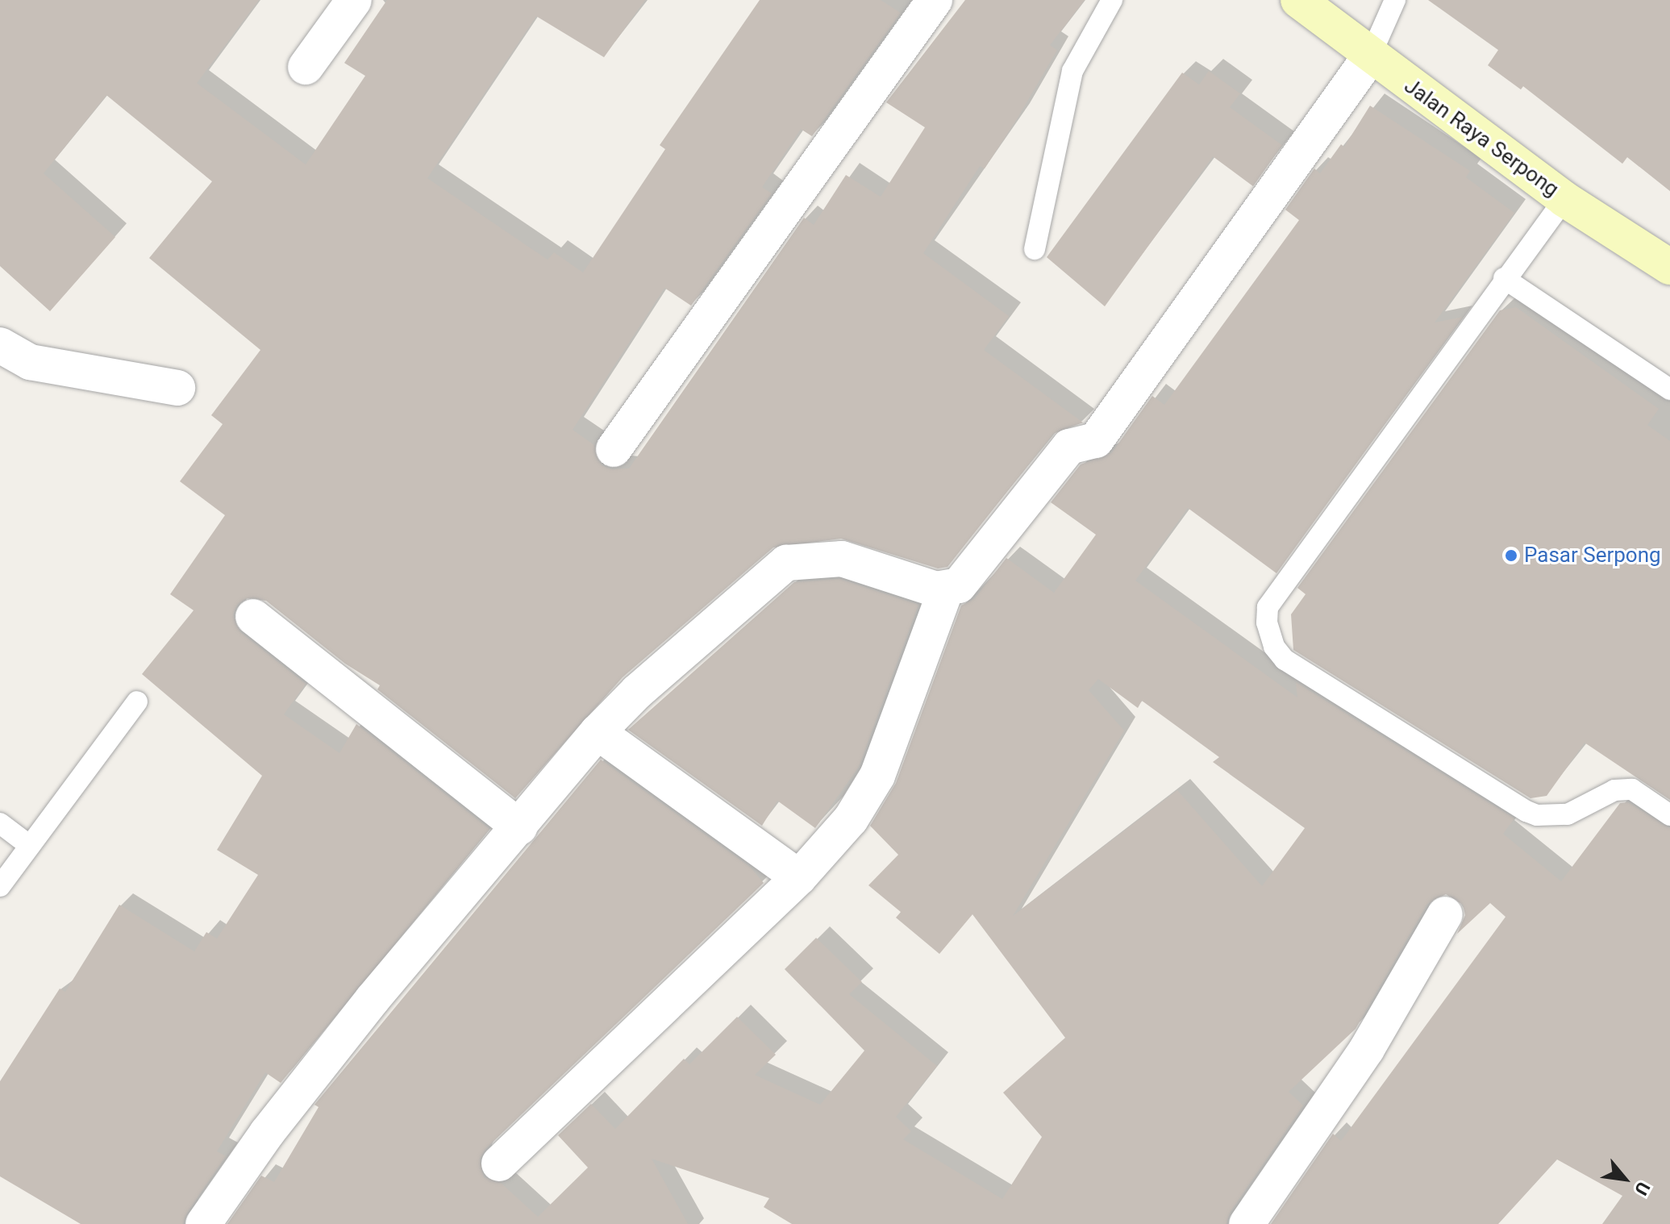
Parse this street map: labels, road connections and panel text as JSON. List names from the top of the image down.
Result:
{
  "streets": {
    "main road": ["Jalan Raya Serpong"]
  },
  "places": ["Pasar Serpong"],
  "north": "bottom right"
}
